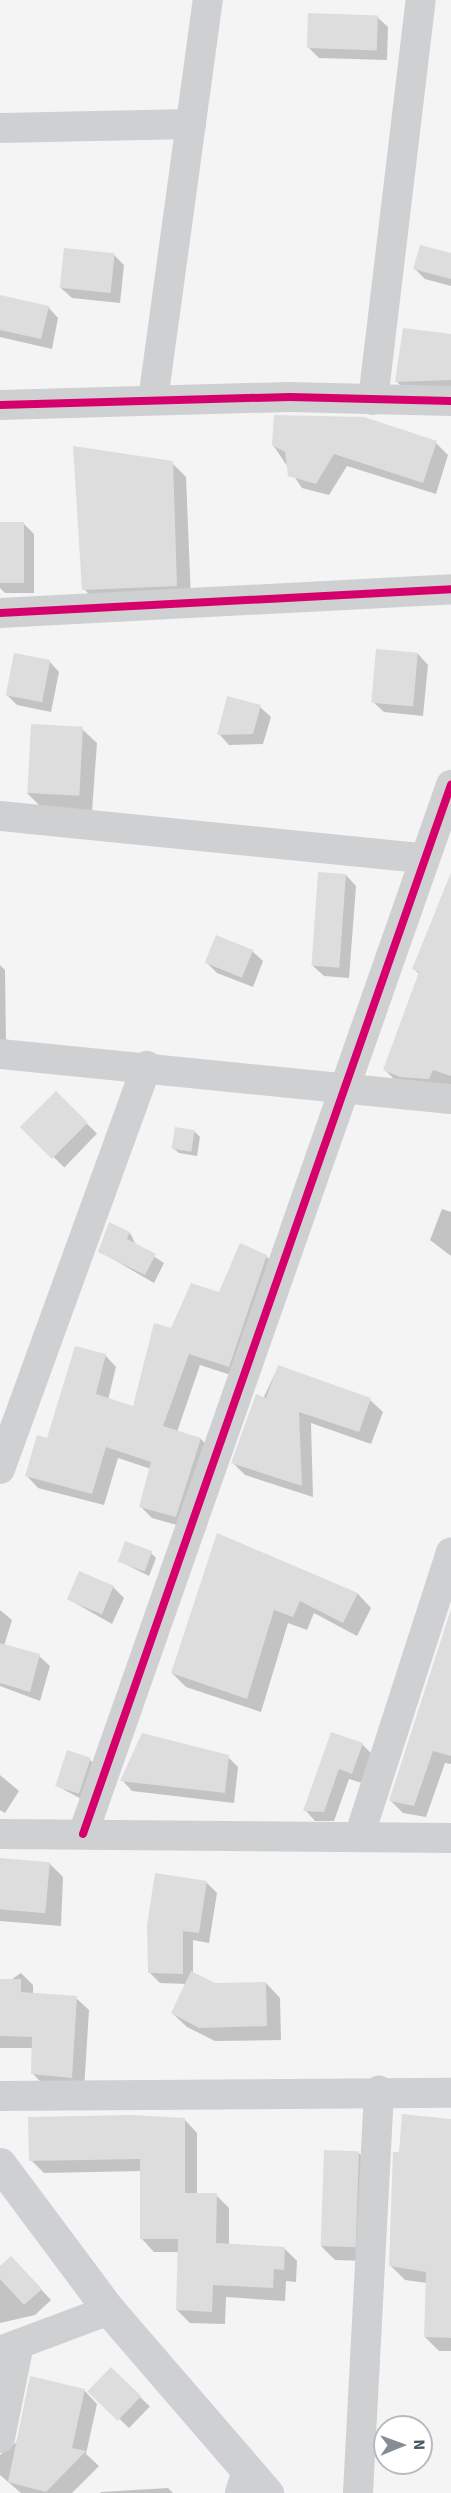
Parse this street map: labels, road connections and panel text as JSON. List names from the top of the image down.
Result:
{
  "north": "right"
}
